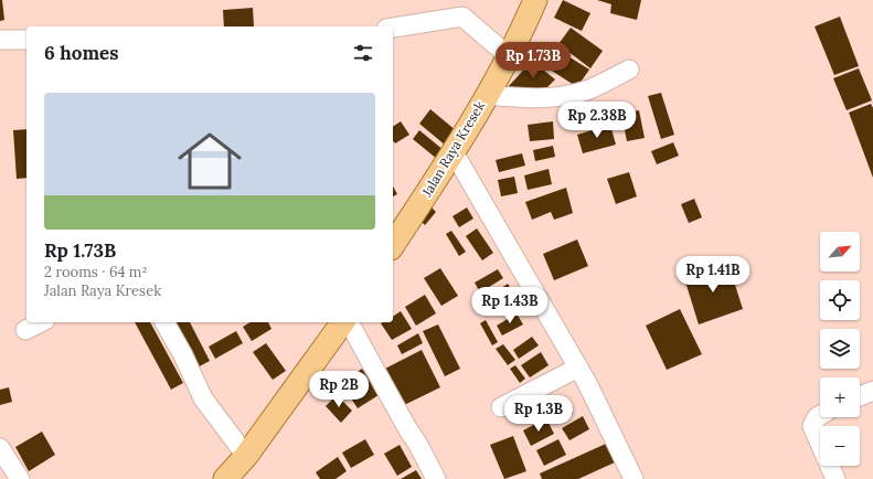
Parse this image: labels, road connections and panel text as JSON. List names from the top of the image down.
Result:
{
  "streets": {
    "main road": ["Jalan Raya Kresek"]
  },
  "north": "top right",
  "page": {
    "heading": "6 homes",
    "price": [
      "Rp 1.73B",
      "Rp 2.38B",
      "Rp 1.41B",
      "Rp 1.43B",
      "Rp 2B",
      "Rp 1.3B"
    ],
    "list": [
      {
        "name": "Rp 1.73B",
        "note": "2 rooms · 64 m² · Jalan Raya Kresek"
      }
    ],
    "map_buttons": ["+", "−"]
  }
}
